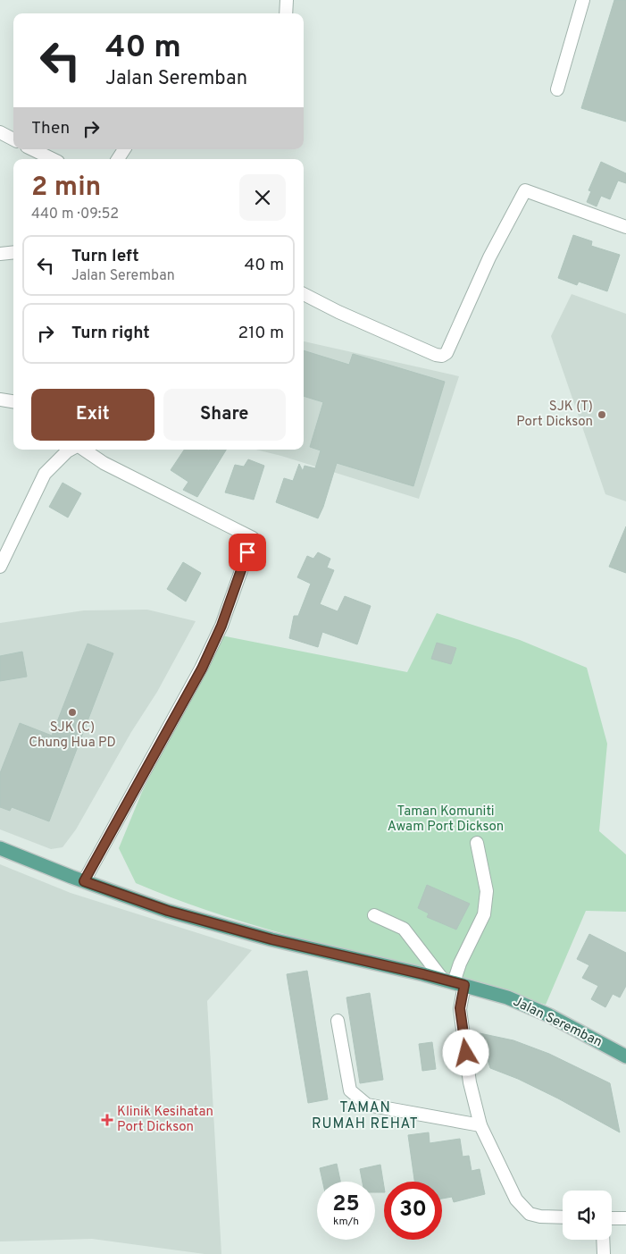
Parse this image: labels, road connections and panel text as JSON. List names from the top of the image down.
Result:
{
  "streets": {
    "main road": ["Jalan Seremban"]
  },
  "districts": ["TAMAN RUMAH REHAT"],
  "parks": ["Taman Komuniti Awam Port Dickson"],
  "places": {
    "other": ["SJK (T) Port Dickson", "SJK (C) Chung Hua PD"],
    "health": ["Klinik Kesihatan Port Dickson"]
  },
  "page": {
    "turn": ["40 m", "Jalan Seremban"],
    "then": "Then",
    "heading": ["2 min", "440 m · 09:52"],
    "list": [
      {
        "name": "Turn left",
        "note": "Jalan Seremban",
        "value": "40 m"
      },
      {
        "name": "Turn right",
        "value": "210 m"
      }
    ],
    "buttons": ["Exit", "Share"],
    "speed": "25 km/h",
    "limit": "30"
  }
}
